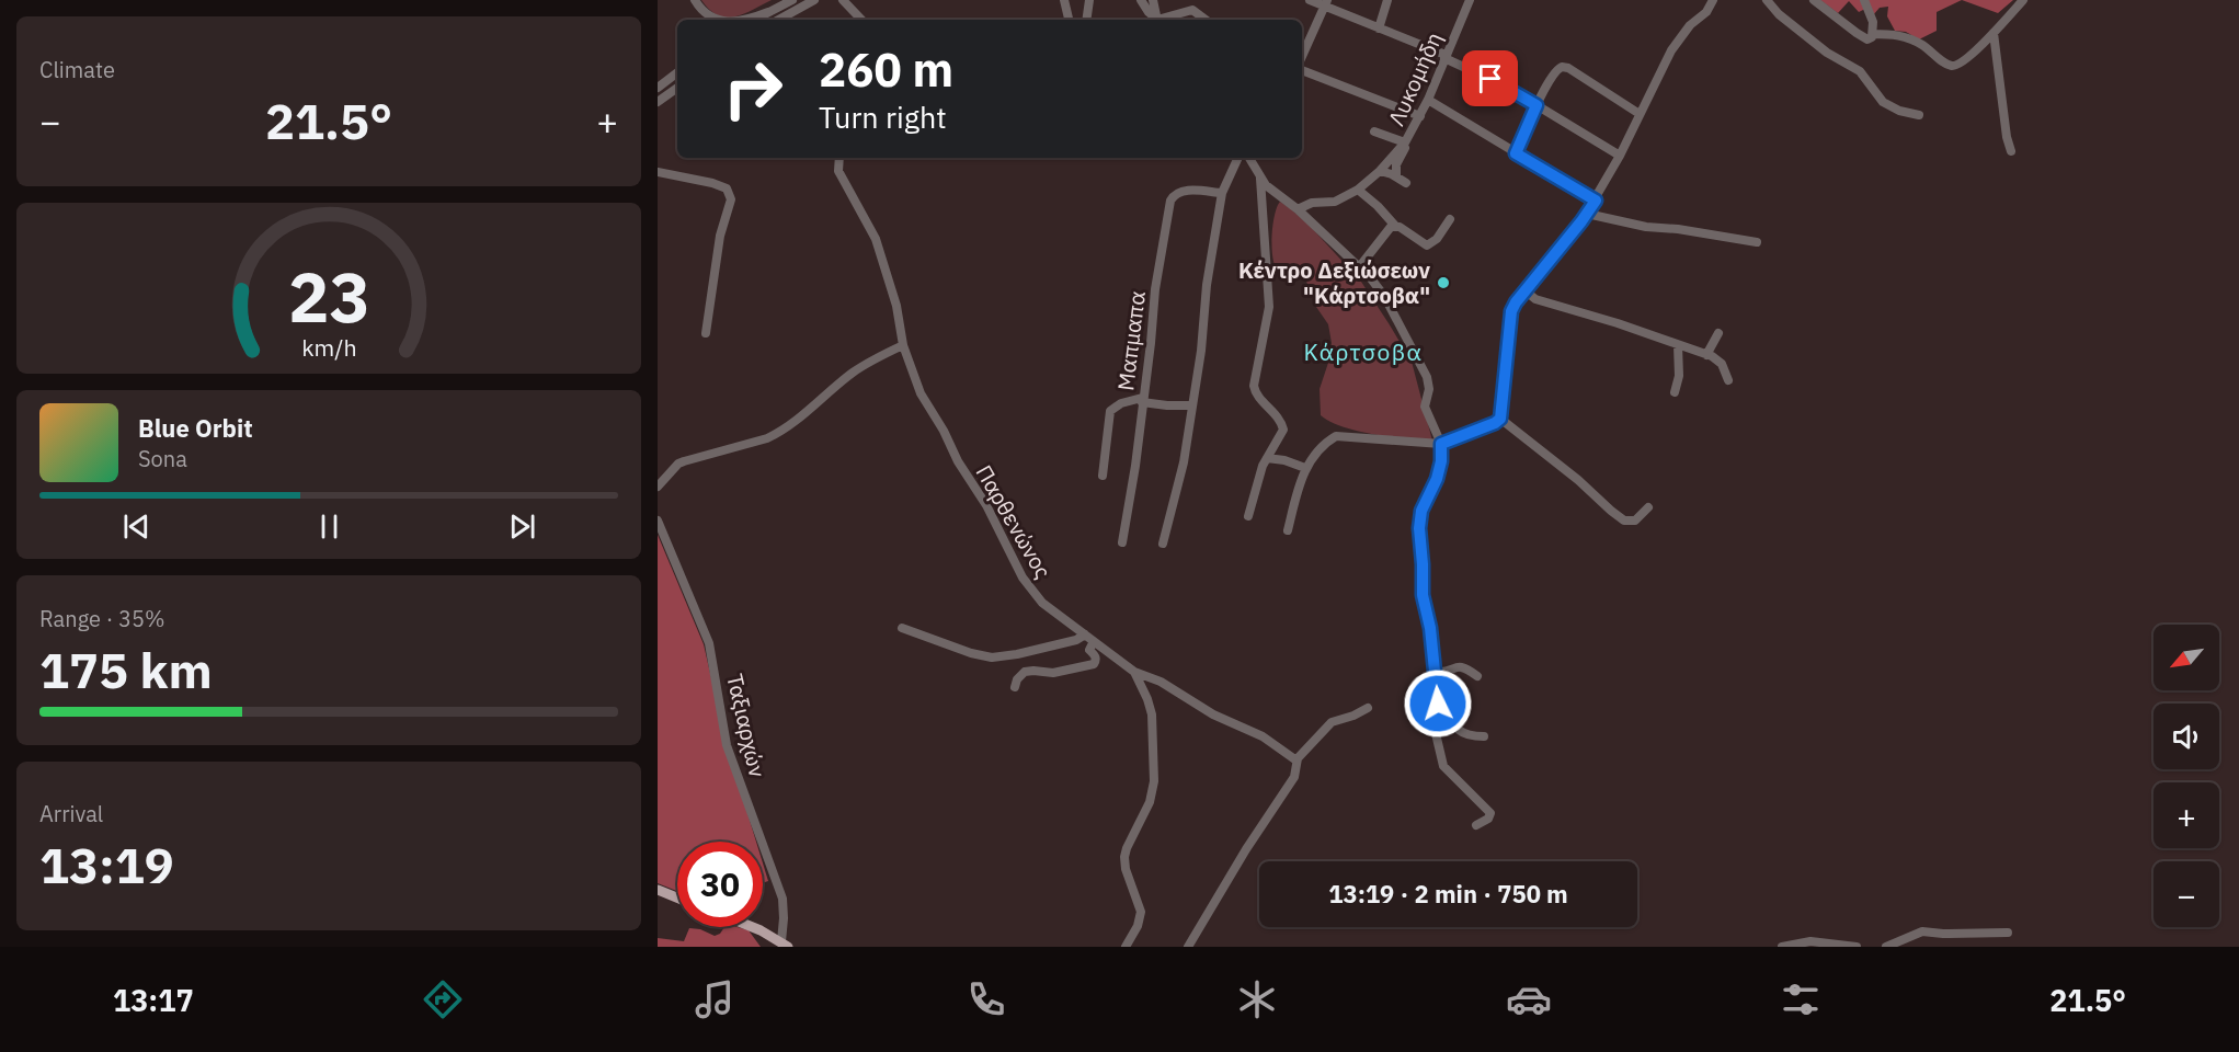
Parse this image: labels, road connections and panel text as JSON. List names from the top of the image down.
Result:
{
  "streets": {
    "street": [
      "Λυκομήδη",
      "Μαπμαπα",
      "Παρθενώνος",
      "Ταξιαρχών"
    ]
  },
  "districts": ["Κάρτσοβα"],
  "places": ["Κέντρο Δεξιώσεων \"Κάρτσοβα\""],
  "north": "bottom left",
  "page": {
    "tile": [
      "Climate",
      ["Range · 35%", "175 km"],
      ["Arrival", "13:19"]
    ],
    "turn": ["260 m", "Turn right"],
    "heat": ["−", "21.5°", "+"],
    "song": ["Blue Orbit", "Sona"],
    "map_buttons": ["+", "−"],
    "limit": "30",
    "trip": "13:19 · 2 min · 750 m",
    "tabs": ["13:17", "21.5°"],
    "gauge": ["23", "km/h"]
  }
}
